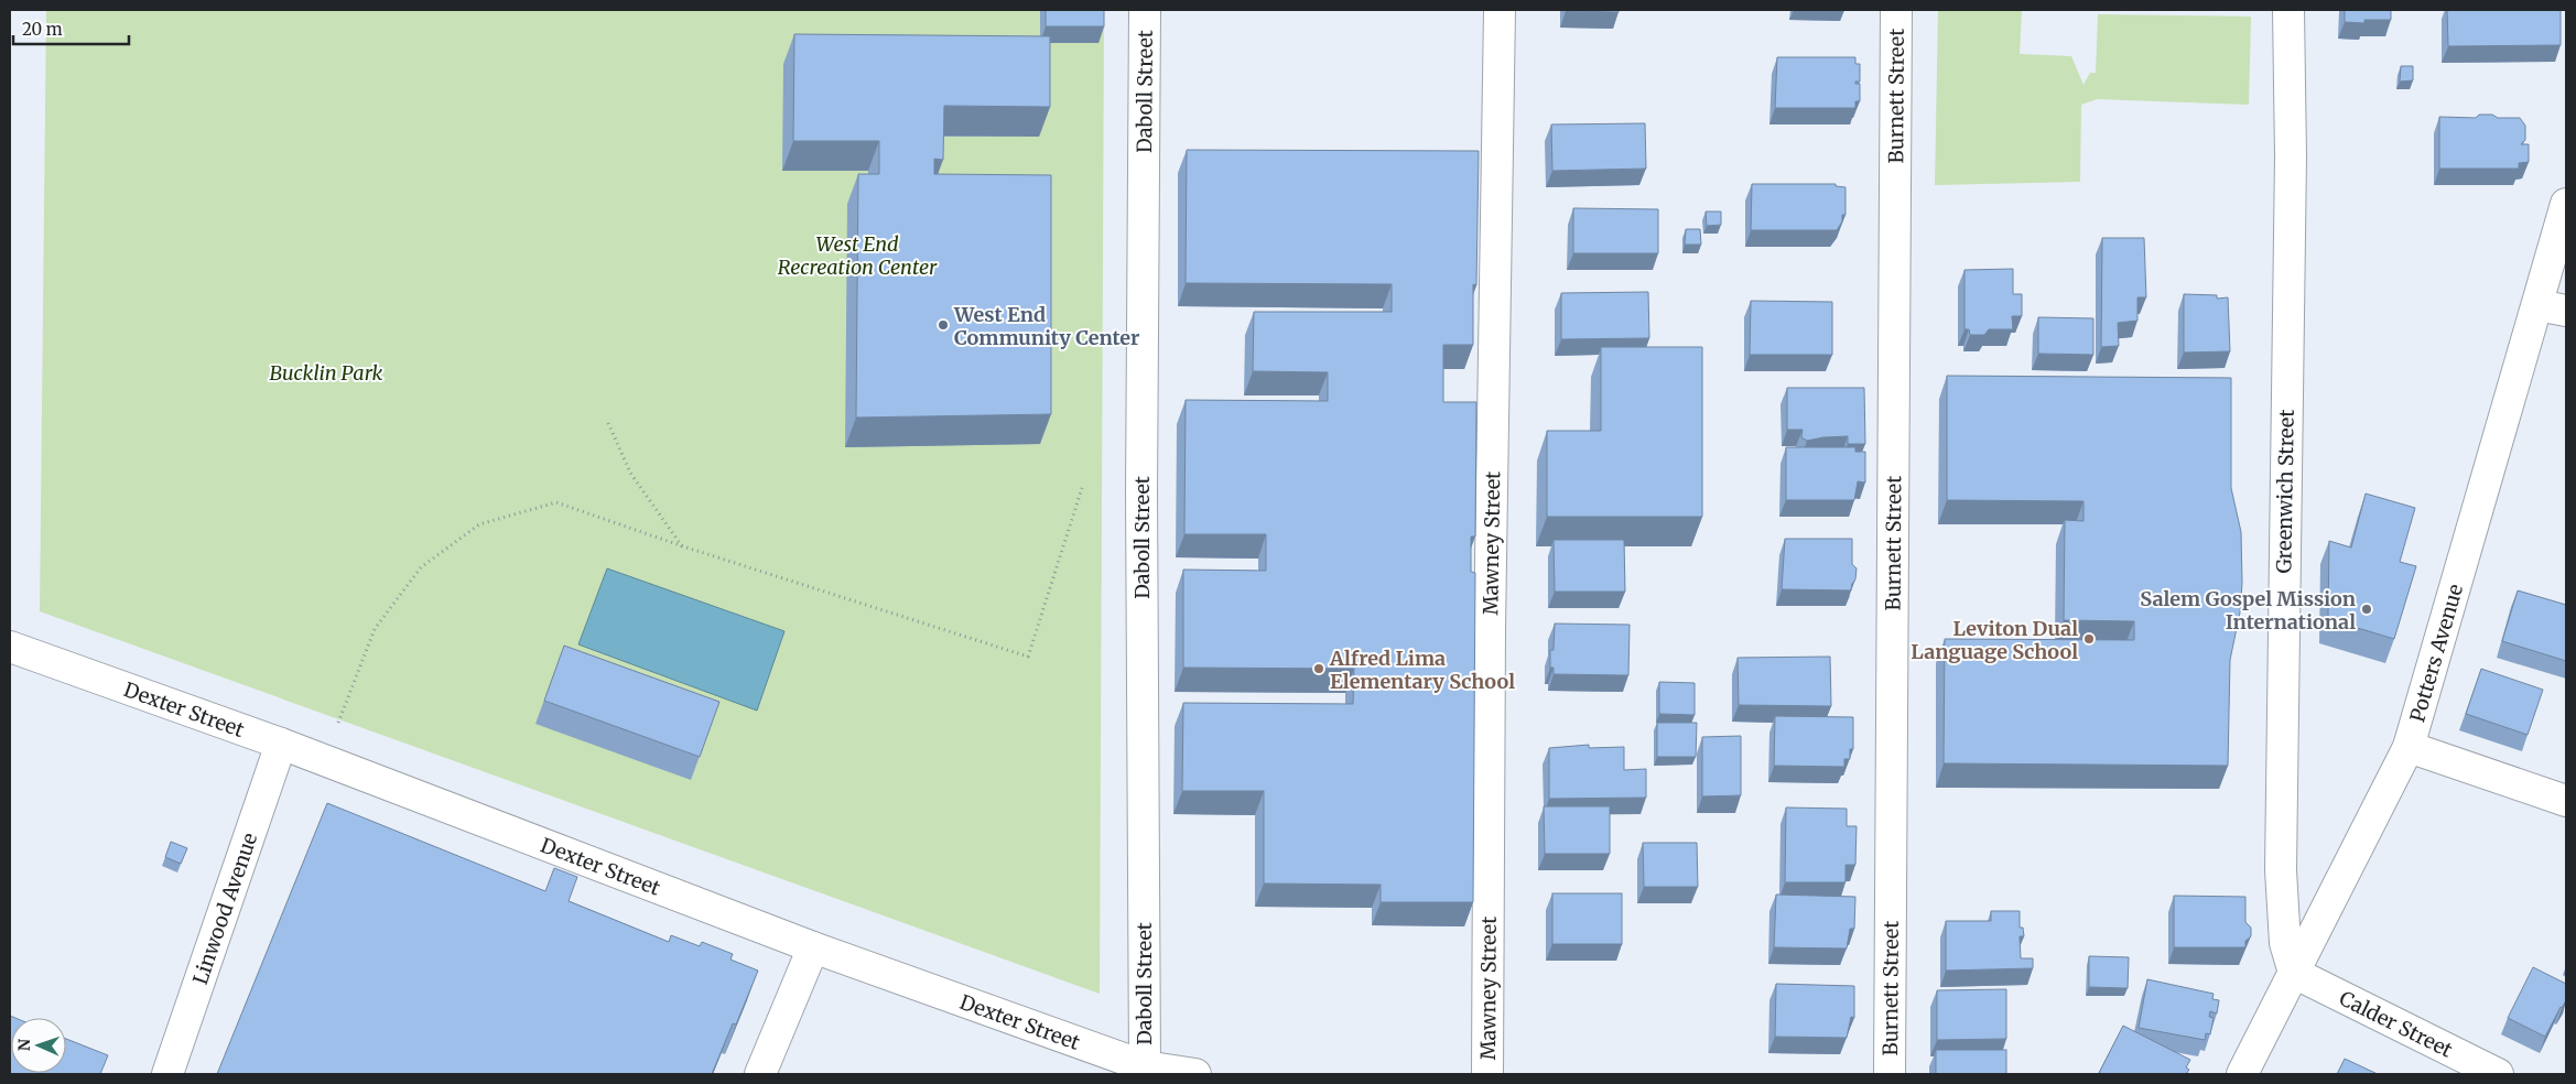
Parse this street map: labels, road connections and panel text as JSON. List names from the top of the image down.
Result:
{
  "streets": {
    "street": [
      "Daboll Street",
      "Burnett Street",
      "Greenwich Street",
      "Mawney Street",
      "Potters Avenue",
      "Dexter Street",
      "Linwood Avenue",
      "Calder Street"
    ]
  },
  "crossings": [
    ["Daboll Street", "Dexter Street"],
    ["Greenwich Street", "Potters Avenue"],
    ["Greenwich Street", "Calder Street"],
    ["Potters Avenue", "Calder Street"],
    ["Dexter Street", "Linwood Avenue"]
  ],
  "parks": ["West End Recreation Center", "Bucklin Park"],
  "places": [
    "West End Community Center",
    "Salem Gospel Mission International",
    "Leviton Dual Language School",
    "Alfred Lima Elementary School"
  ],
  "scale_bar": "20 m",
  "north": "left"
}
